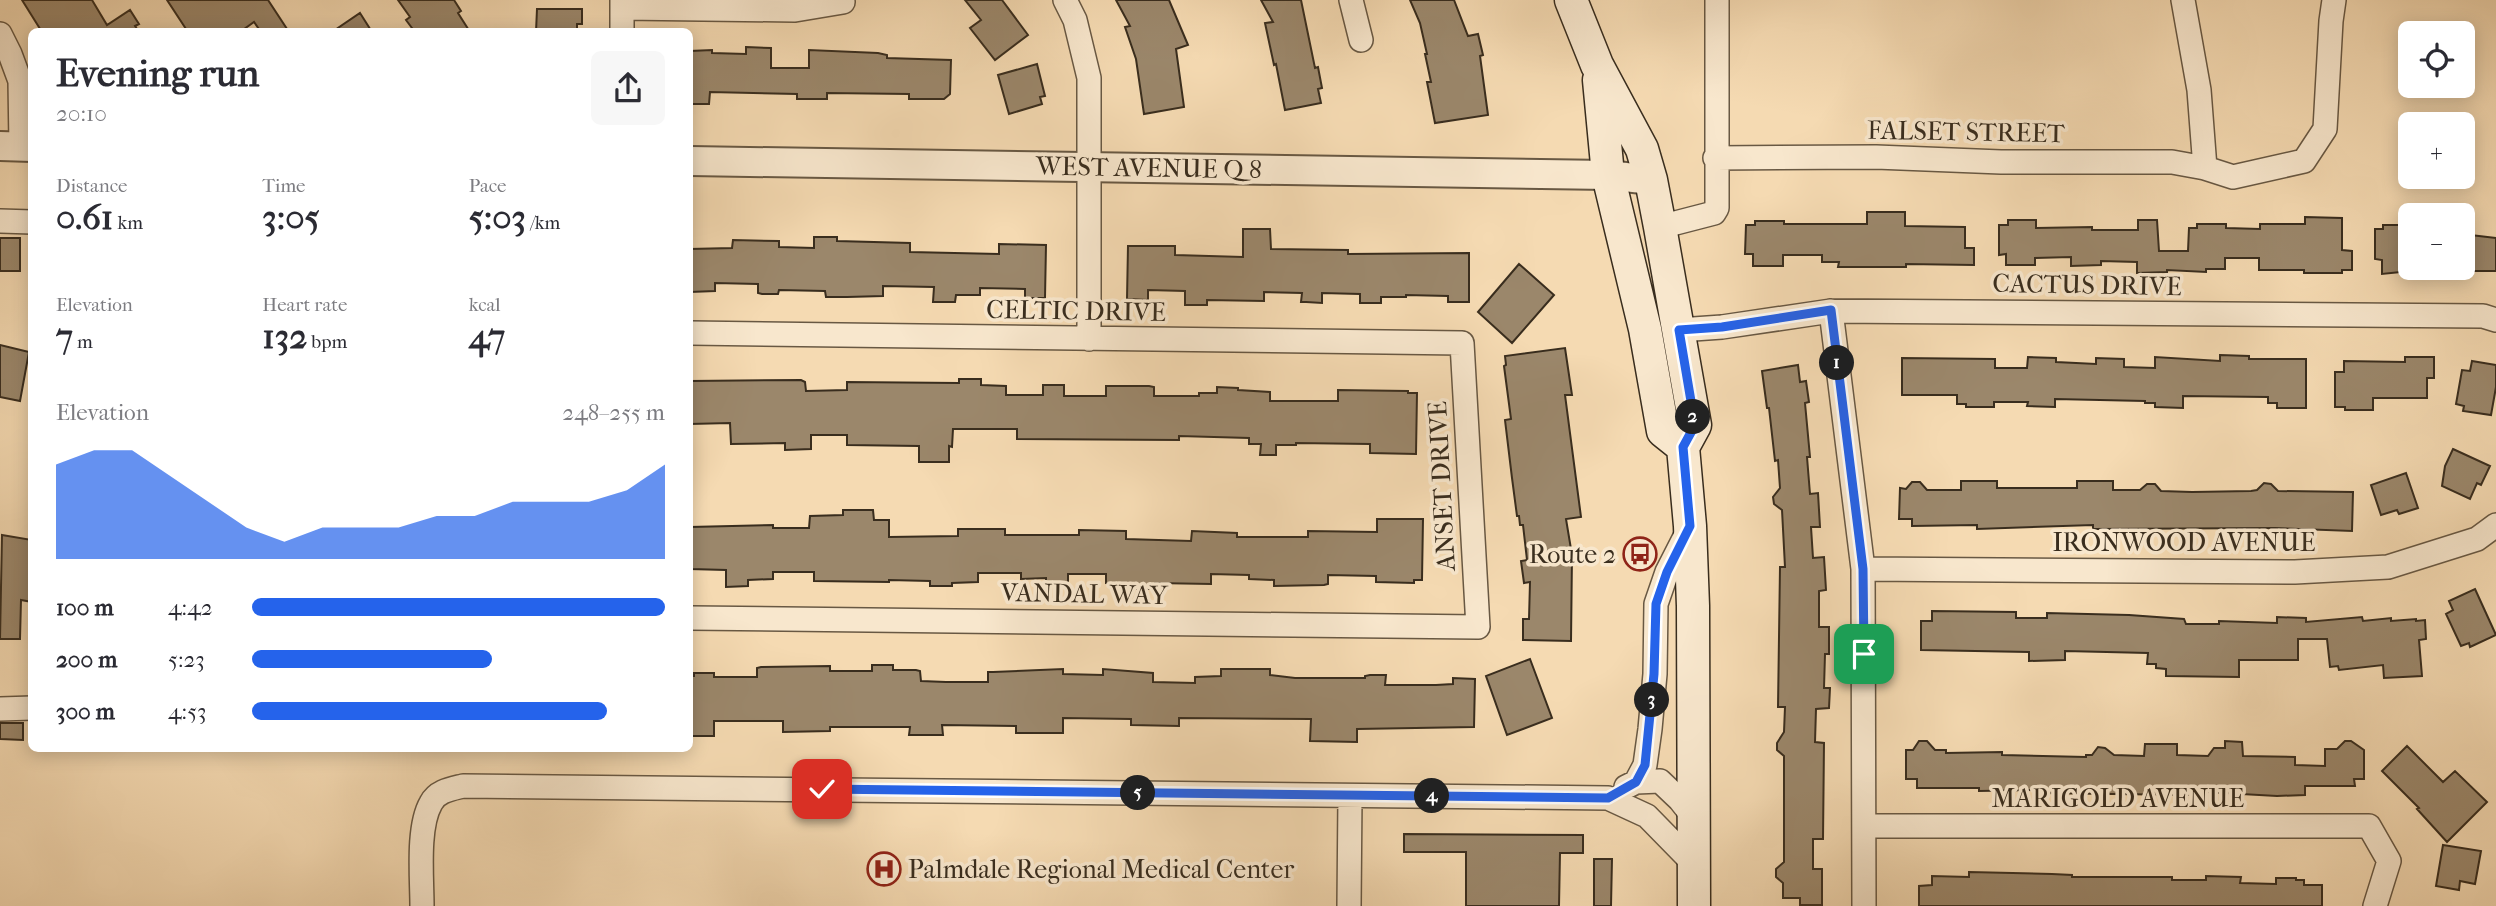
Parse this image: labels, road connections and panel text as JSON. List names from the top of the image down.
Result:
{
  "streets": {
    "street": [
      "FALSET STREET",
      "WEST AVENUE Q 8",
      "CACTUS DRIVE",
      "CELTIC DRIVE",
      "ANSET DRIVE",
      "IRONWOOD AVENUE",
      "VANDAL WAY",
      "MARIGOLD AVENUE"
    ]
  },
  "crossings": [
    ["CELTIC DRIVE", "ANSET DRIVE"],
    ["ANSET DRIVE", "VANDAL WAY"]
  ],
  "places": {
    "bus stop": ["Route 2"],
    "hospital": ["Palmdale Regional Medical Center"]
  },
  "page": {
    "map_buttons": ["+", "−"],
    "heading": ["Evening run", "20:10"],
    "stats": [
      ["Distance", "0.61 km"],
      ["Time", "3:05"],
      ["Pace", "5:03 /km"],
      ["Elevation", "7 m"],
      ["Heart rate", "132 bpm"],
      ["kcal", "47"]
    ],
    "pins": [
      "1",
      "2",
      "3",
      "5",
      "4"
    ],
    "chart": ["Elevation", "248–255 m"],
    "list": [
      {
        "name": "100 m",
        "note": "4:42"
      },
      {
        "name": "200 m",
        "note": "5:23"
      },
      {
        "name": "300 m",
        "note": "4:53"
      }
    ]
  }
}
